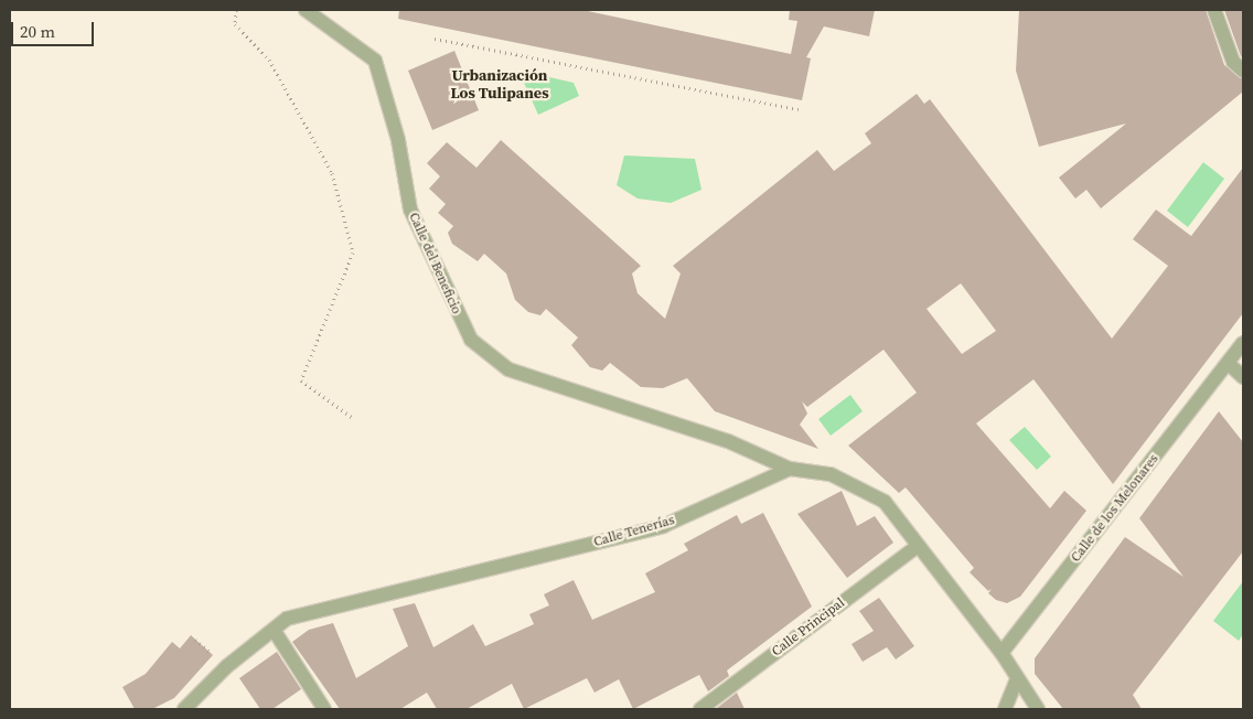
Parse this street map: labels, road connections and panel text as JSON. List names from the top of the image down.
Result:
{
  "streets": {
    "street": [
      "Calle del Beneficio",
      "Calle de los Melonares",
      "Calle Tenerías",
      "Calle Principal"
    ]
  },
  "crossings": [
    ["Calle del Beneficio", "Calle Tenerías"]
  ],
  "districts": ["Urbanización Los Tulipanes"],
  "scale_bar": "20 m"
}
